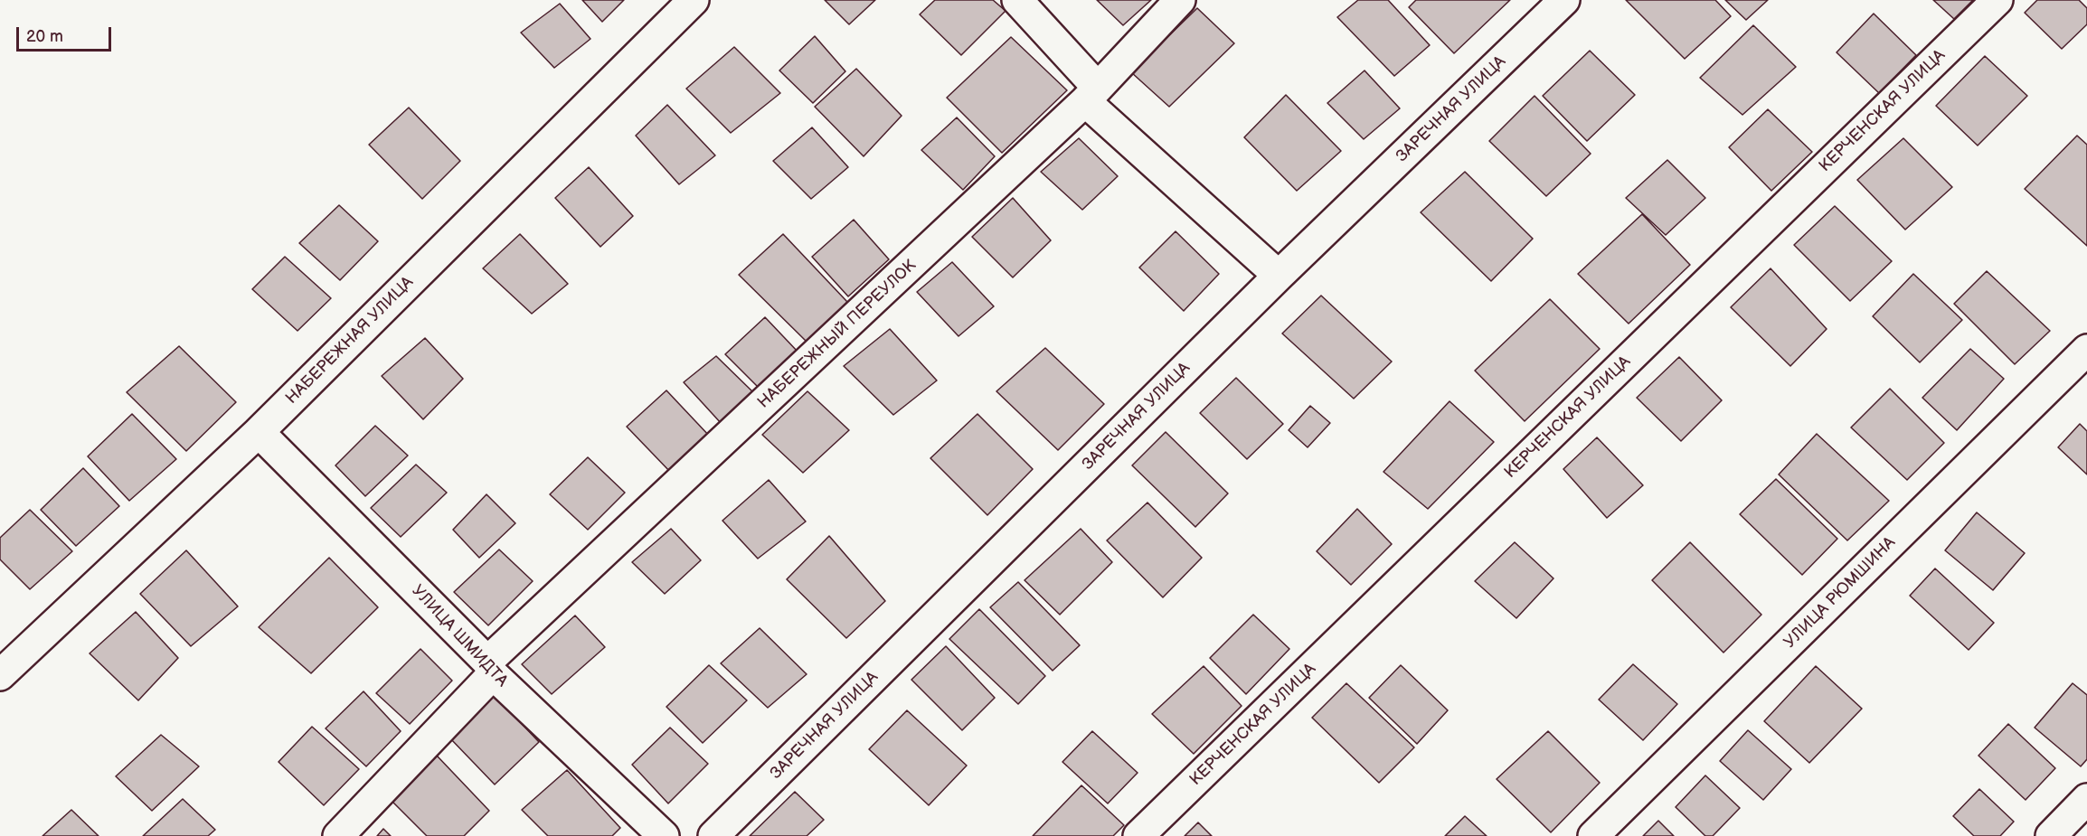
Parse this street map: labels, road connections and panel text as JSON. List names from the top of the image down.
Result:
{
  "streets": {
    "street": [
      "ЗАРЕЧНАЯ УЛИЦА",
      "КЕРЧЕНСКАЯ УЛИЦА",
      "НАБЕРЕЖНЫЙ ПЕРЕУЛОК",
      "НАБЕРЕЖНАЯ УЛИЦА",
      "УЛИЦА РЮМШИНА",
      "УЛИЦА ШМИДТА"
    ]
  },
  "crossings": [
    ["НАБЕРЕЖНЫЙ ПЕРЕУЛОК", "УЛИЦА ШМИДТА"],
    ["НАБЕРЕЖНАЯ УЛИЦА", "УЛИЦА ШМИДТА"]
  ],
  "scale_bar": "20 m"
}
